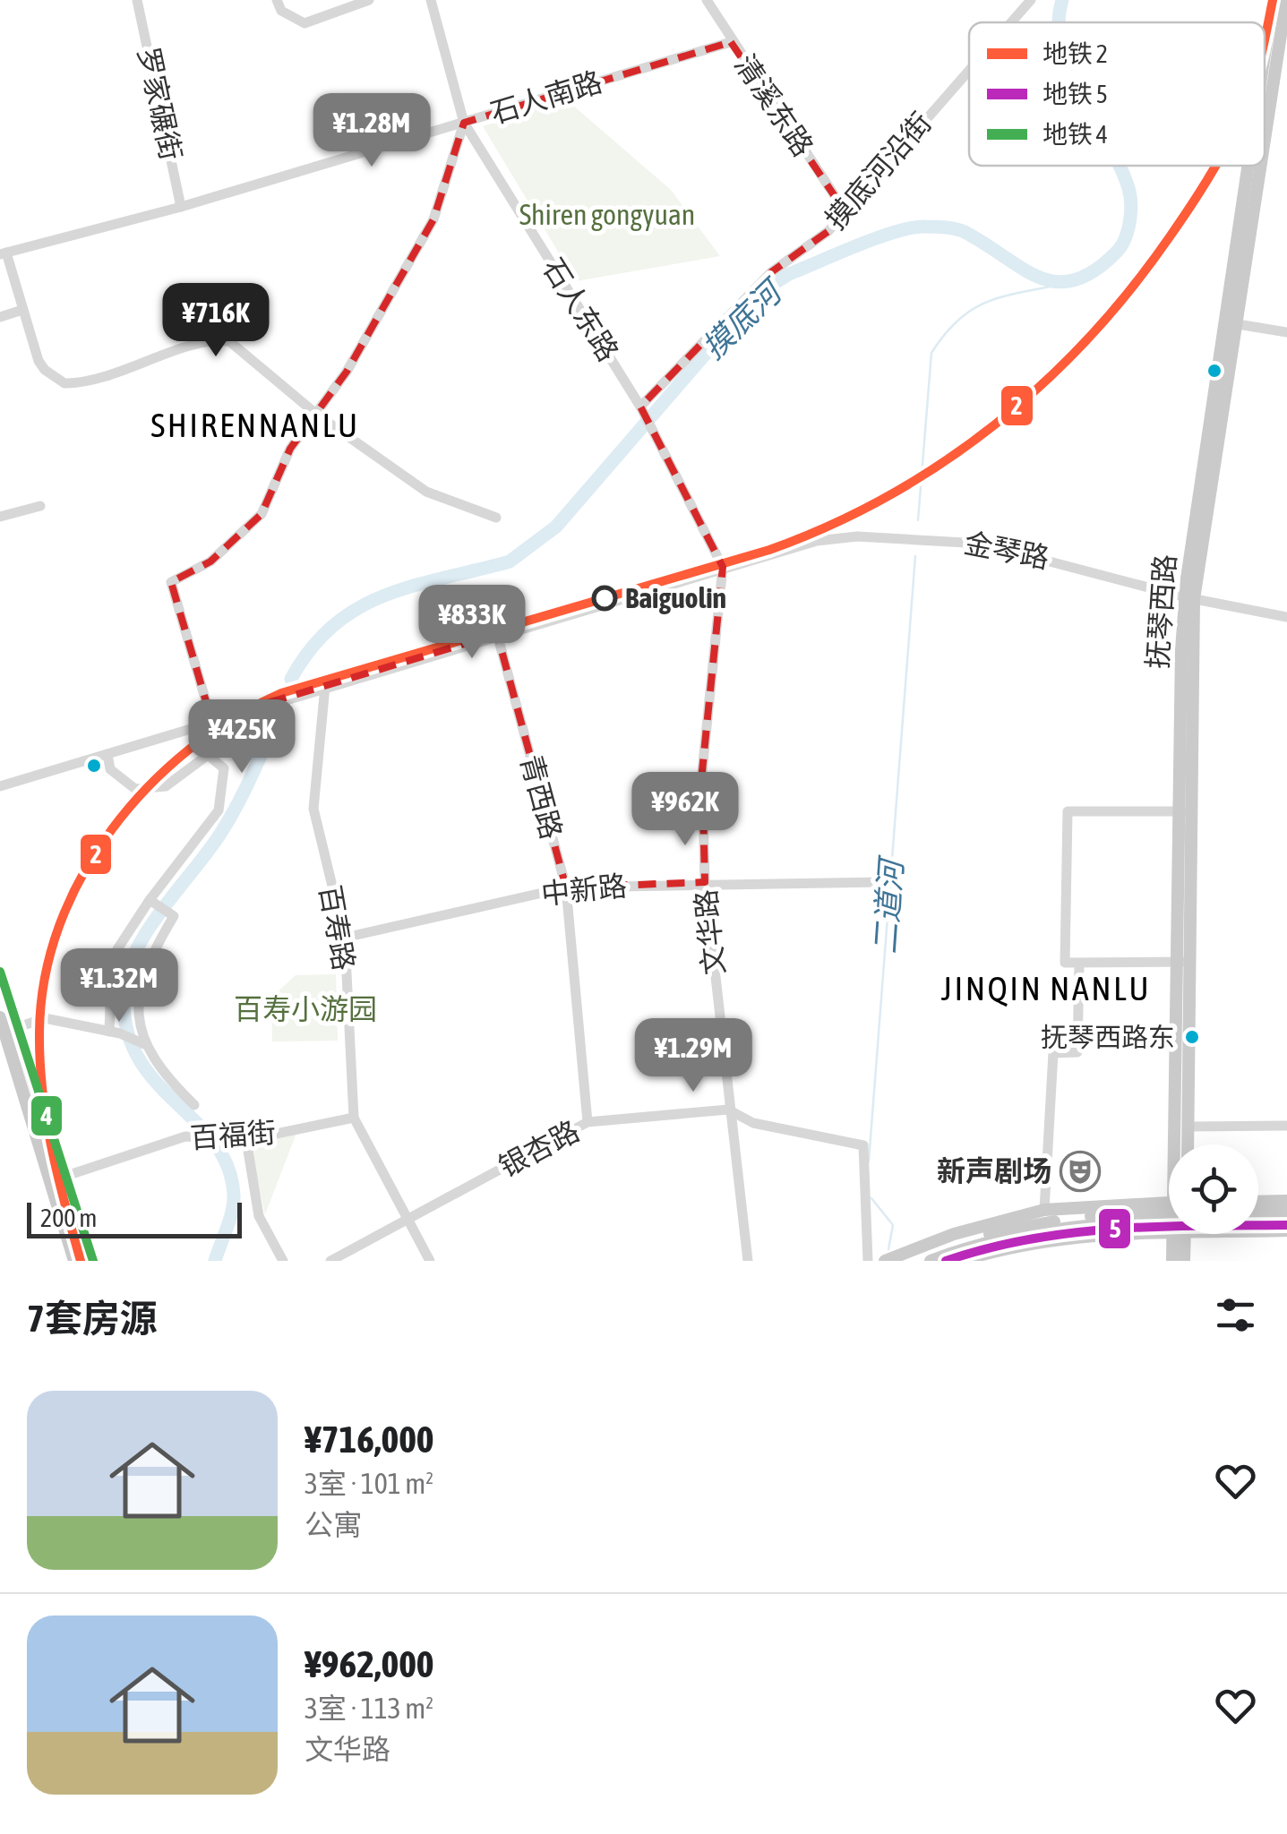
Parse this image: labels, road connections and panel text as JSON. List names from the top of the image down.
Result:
{
  "streets": {
    "main road": ["抚琴西路"],
    "street": [
      "石人南路",
      "罗家碾街",
      "清溪东路",
      "摸底河沿街",
      "石人东路",
      "金琴路",
      "青西路",
      "中新路",
      "百寿路",
      "文华路",
      "百福街",
      "银杏路"
    ]
  },
  "crossings": [
    ["石人南路", "罗家碾街"],
    ["石人南路", "清溪东路"],
    ["石人南路", "石人东路"],
    ["清溪东路", "摸底河沿街"],
    ["摸底河沿街", "石人东路"],
    ["金琴路", "抚琴西路"],
    ["金琴路", "青西路"],
    ["金琴路", "百寿路"],
    ["金琴路", "文华路"],
    ["青西路", "中新路"],
    ["青西路", "银杏路"],
    ["中新路", "百寿路"],
    ["中新路", "文华路"],
    ["百寿路", "百福街"],
    ["百寿路", "银杏路"],
    ["文华路", "银杏路"]
  ],
  "districts": ["SHIRENNANLU", "JINQIN NANLU"],
  "water": ["摸底河", "二道河"],
  "parks": ["Shiren gongyuan", "百寿小游园"],
  "places": {
    "other": ["Baiguolin", "抚琴西路东"],
    "theatre": ["新声剧场"]
  },
  "lines": ["metro line 2", "metro line 4", "metro line 5"],
  "legend": ["地铁 2", "地铁 5", "地铁 4"],
  "scale_bar": "200 m",
  "page": {
    "price": [
      "¥1.28M",
      "¥716K",
      "¥833K",
      "¥425K",
      "¥962K",
      "¥1.32M",
      "¥1.29M"
    ],
    "scale": "200 m",
    "heading": "7套房源",
    "list": [
      {
        "name": "¥716,000",
        "note": "3室 · 101 m² · 公寓"
      },
      {
        "name": "¥962,000",
        "note": "3室 · 113 m² · 文华路"
      }
    ]
  }
}
